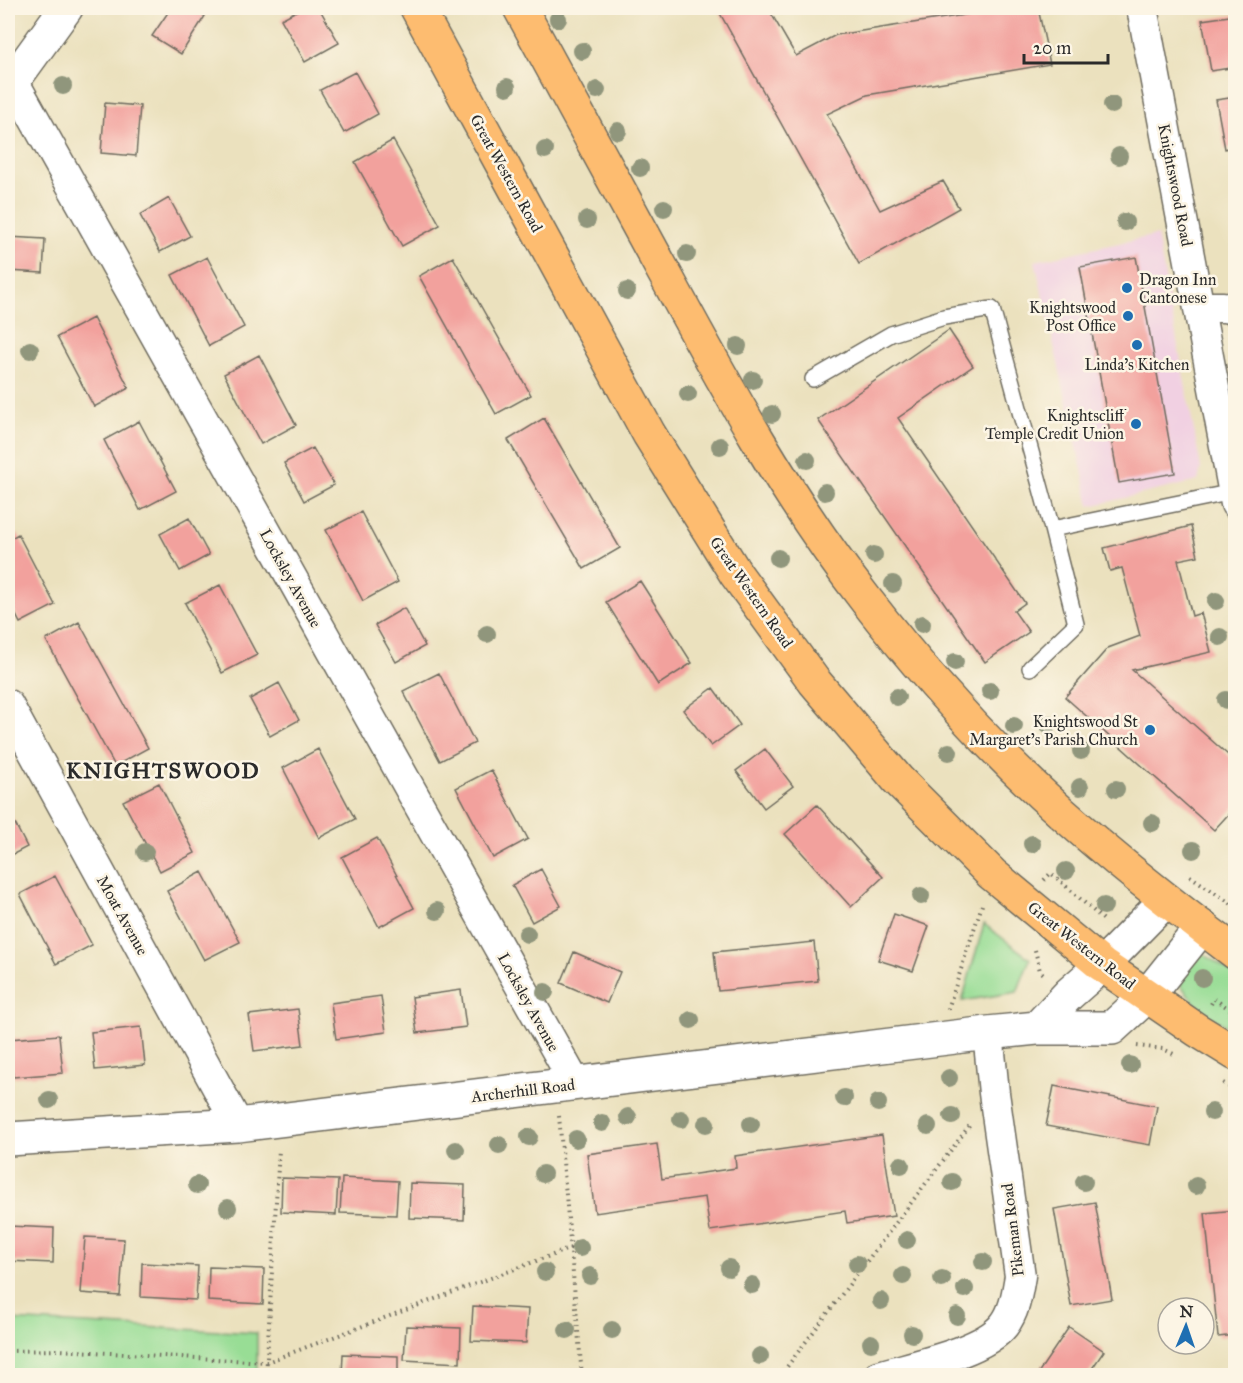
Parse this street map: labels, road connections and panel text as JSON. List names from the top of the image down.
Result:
{
  "streets": {
    "main road": ["Great Western Road"],
    "street": [
      "Knightswood Road",
      "Locksley Avenue",
      "Moat Avenue",
      "Archerhill Road",
      "Pikeman Road"
    ]
  },
  "crossings": [
    ["Great Western Road", "Archerhill Road"],
    ["Locksley Avenue", "Archerhill Road"],
    ["Moat Avenue", "Archerhill Road"],
    ["Archerhill Road", "Pikeman Road"]
  ],
  "districts": ["KNIGHTSWOOD"],
  "places": [
    "Dragon Inn Cantonese",
    "Knightswood Post Office",
    "Linda's Kitchen",
    "Knightscliff Temple Credit Union",
    "Knightswood St Margaret's Parish Church"
  ],
  "scale_bar": "20 m",
  "north": "top"
}
